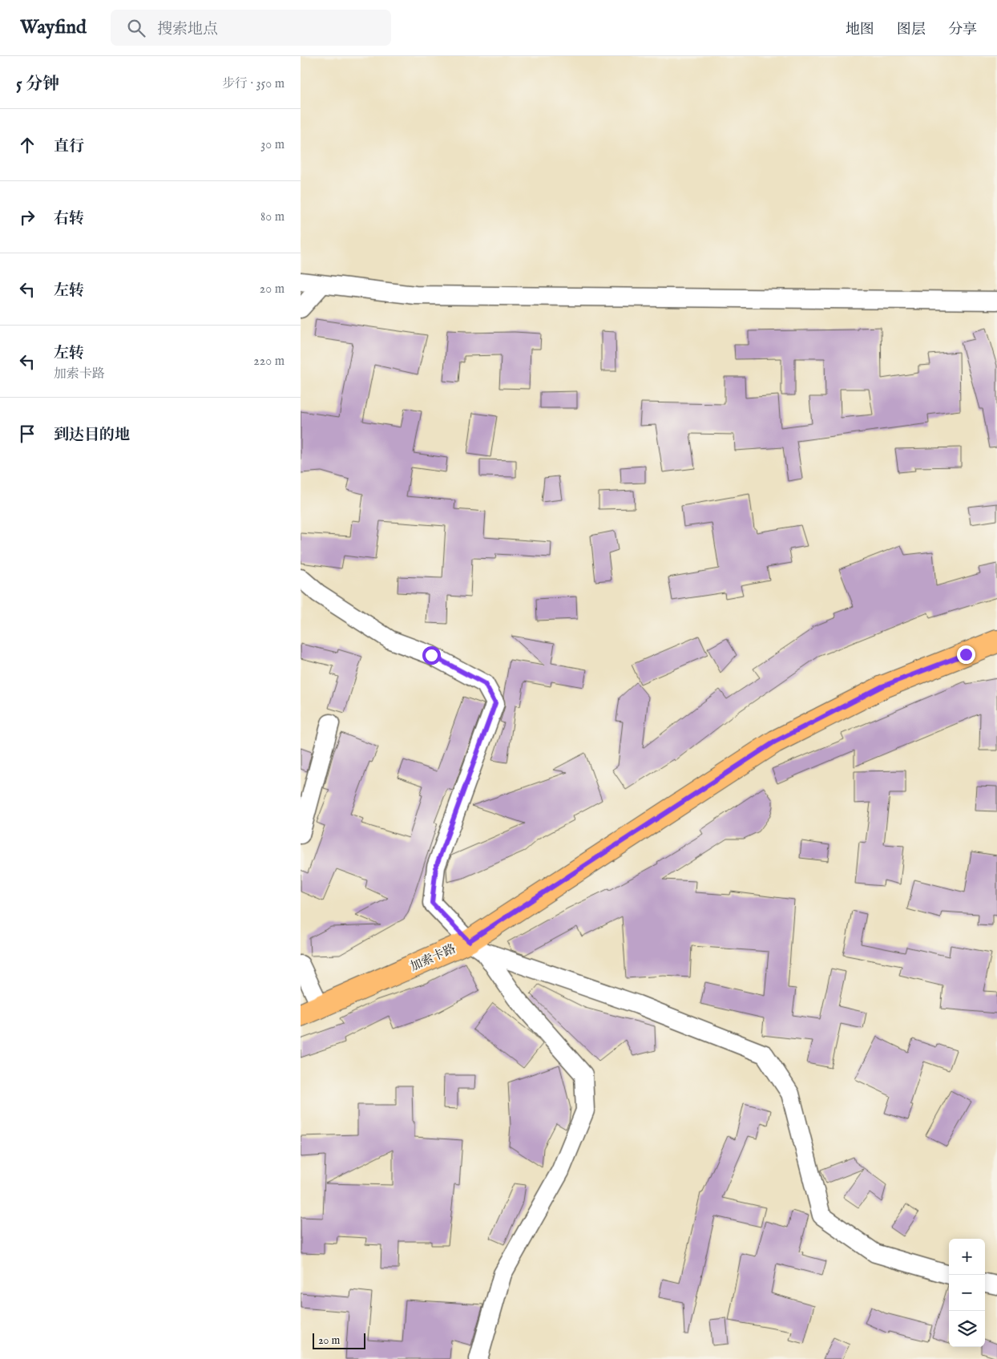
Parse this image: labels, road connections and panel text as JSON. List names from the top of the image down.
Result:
{
  "streets": {
    "main road": ["加索卡路"]
  },
  "scale_bar": "20 m",
  "page": {
    "header": "Wayfind",
    "search": "搜索地点",
    "nav": ["地图", "图层", "分享"],
    "heading": ["5 分钟", "步行 · 350 m"],
    "list": [
      ["直行", "30 m"],
      ["右转", "80 m"],
      ["左转", "20 m"],
      ["左转", "加索卡路", "220 m"],
      "到达目的地"
    ],
    "map_buttons": ["+", "−"],
    "scale": "20 m"
  }
}
